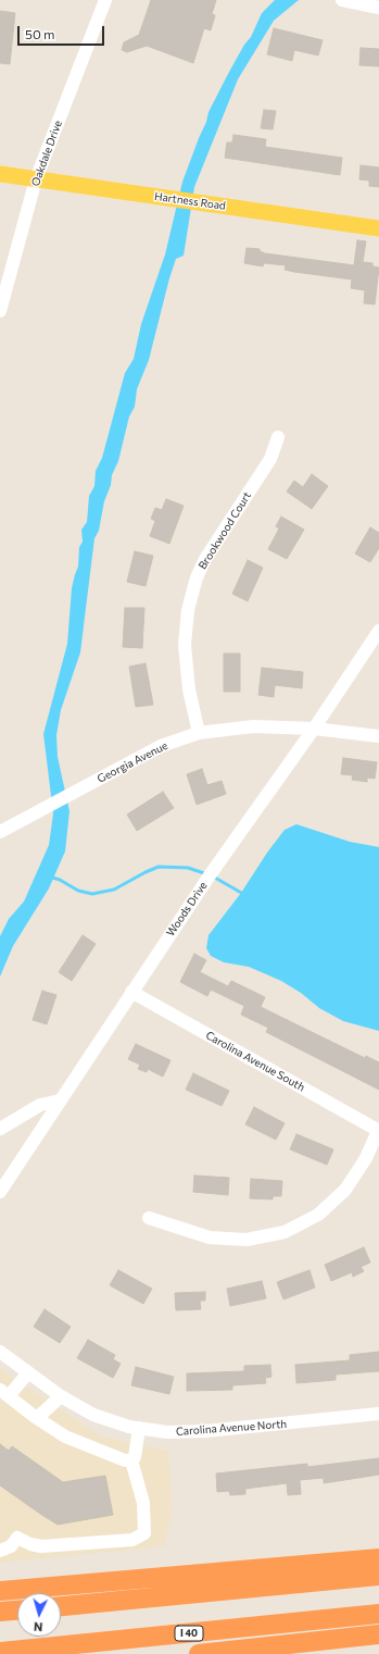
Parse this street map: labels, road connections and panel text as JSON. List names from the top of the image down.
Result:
{
  "streets": {
    "highway": ["I 40"],
    "main road": ["Hartness Road"],
    "street": [
      "Oakdale Drive",
      "Brookwood Court",
      "Georgia Avenue",
      "Woods Drive",
      "Carolina Avenue South",
      "Carolina Avenue North"
    ]
  },
  "crossings": [
    ["Oakdale Drive", "Hartness Road"],
    ["Brookwood Court", "Georgia Avenue"],
    ["Georgia Avenue", "Woods Drive"],
    ["Woods Drive", "Carolina Avenue South"]
  ],
  "scale_bar": "50 m",
  "north": "bottom"
}
